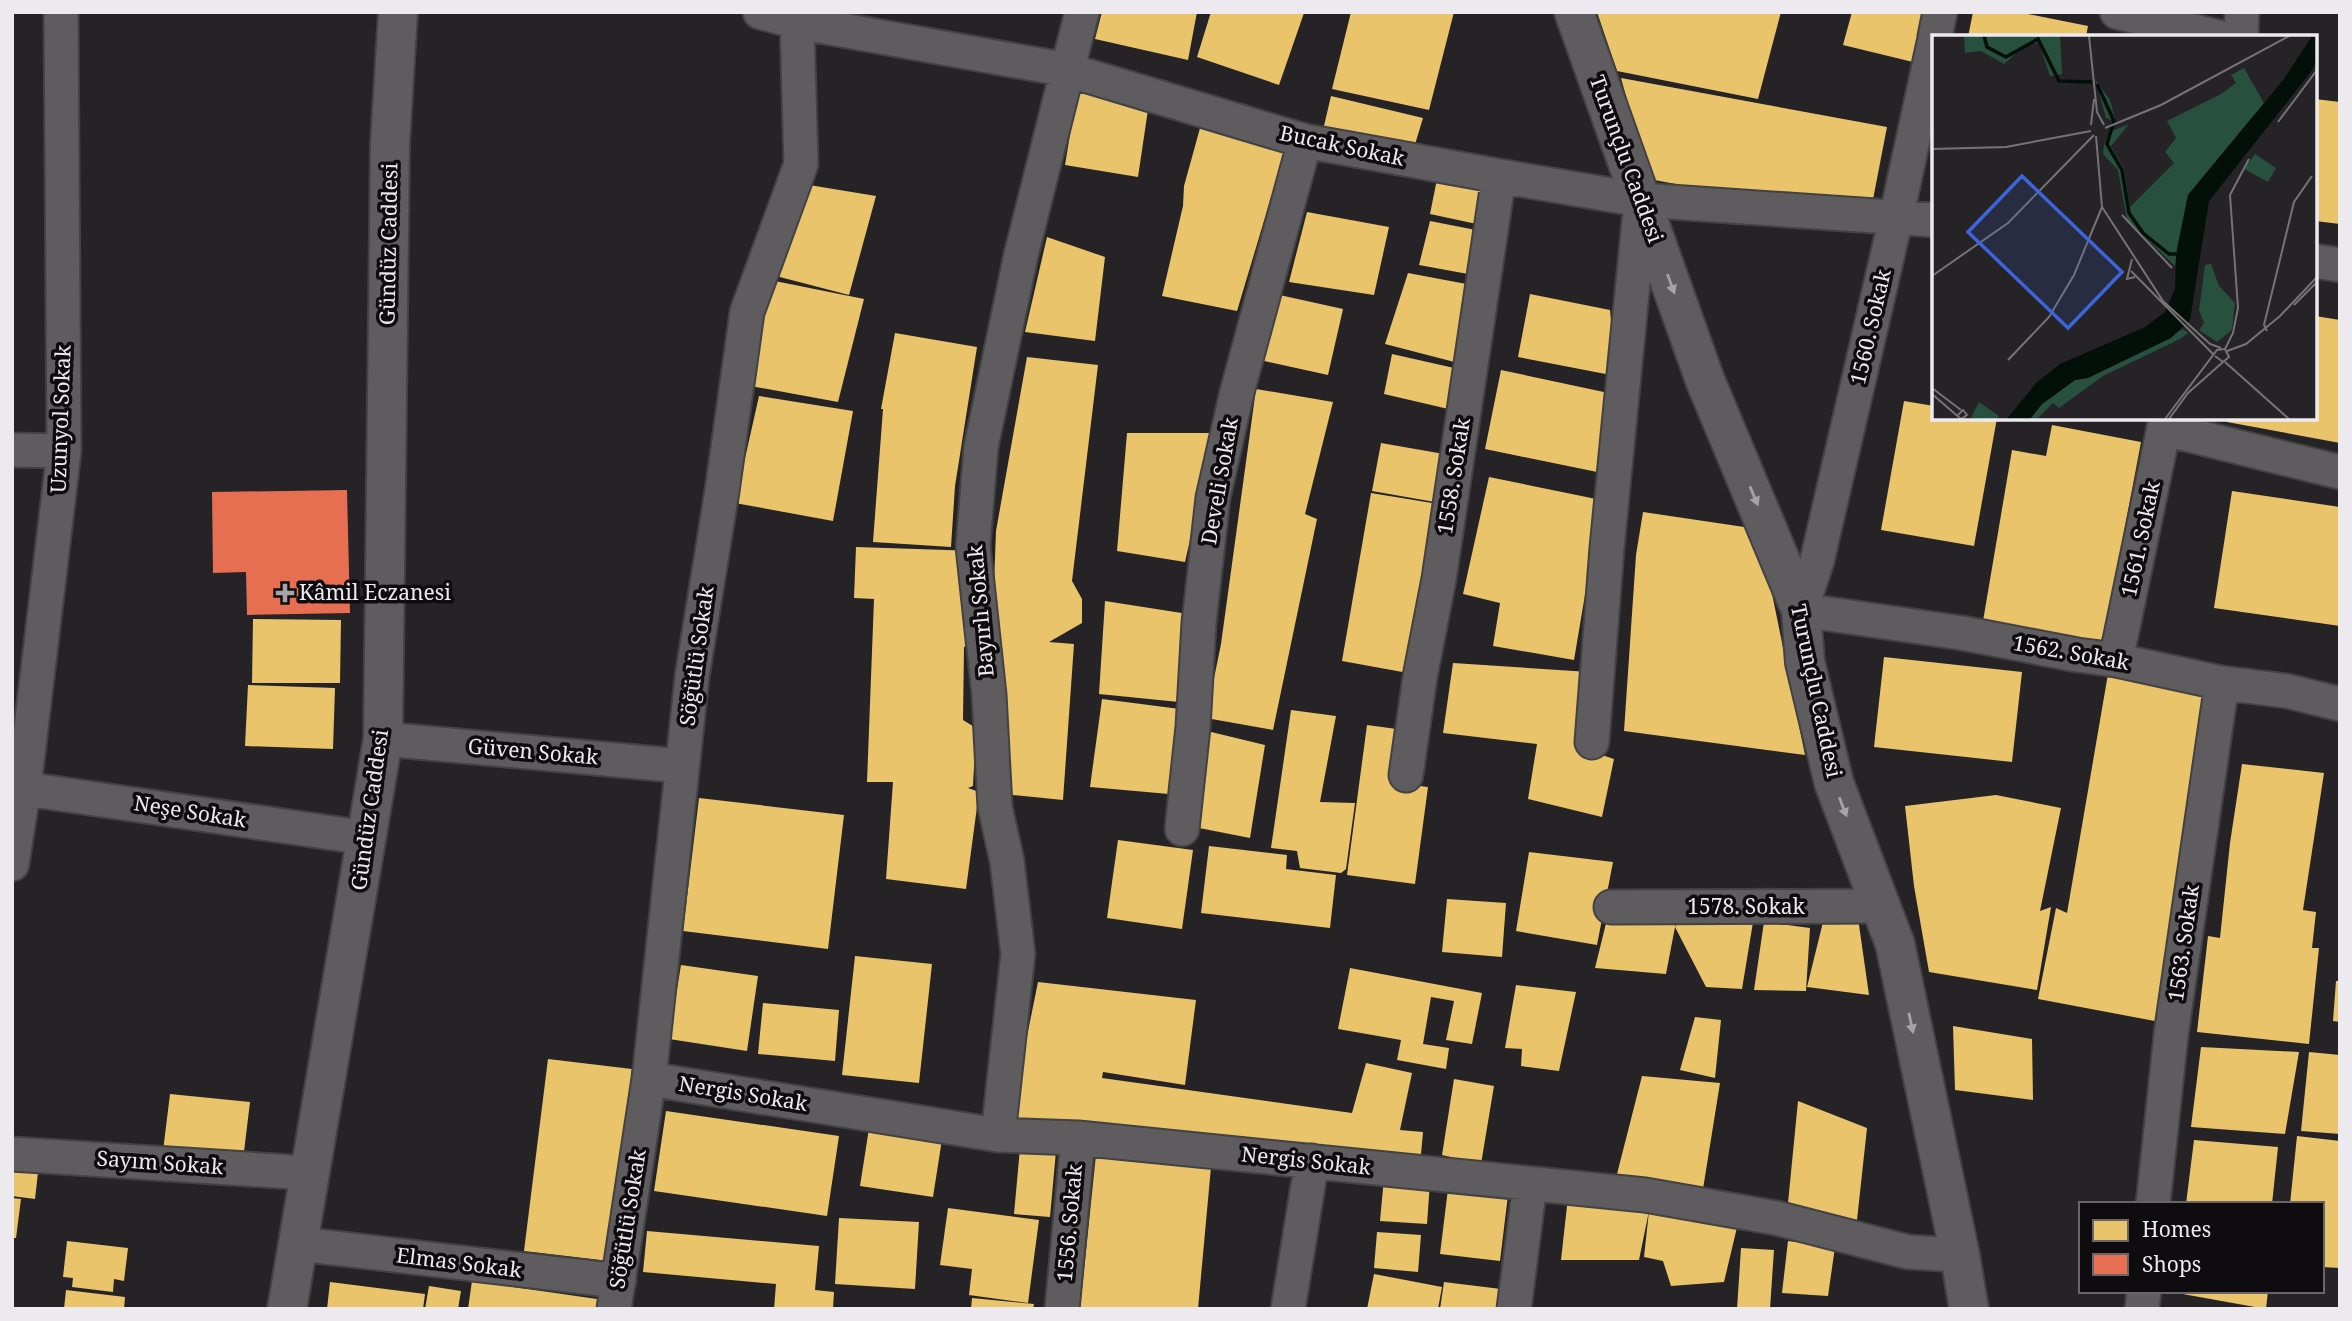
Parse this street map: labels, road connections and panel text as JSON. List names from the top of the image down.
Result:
{
  "streets": {
    "street": [
      "Bucak Sokak",
      "Turunçlu Caddesi",
      "Gündüz Caddesi",
      "1560. Sokak",
      "Uzunyol Sokak",
      "1558. Sokak",
      "Develi Sokak",
      "1561. Sokak",
      "Bayırlı Sokak",
      "1562. Sokak",
      "Söğütlü Sokak",
      "Güven Sokak",
      "Neşe Sokak",
      "1578. Sokak",
      "1563. Sokak",
      "Nergis Sokak",
      "Sayım Sokak",
      "1556. Sokak",
      "Elmas Sokak"
    ]
  },
  "crossings": [
    ["Bucak Sokak", "Turunçlu Caddesi"],
    ["Bucak Sokak", "1560. Sokak"],
    ["Bucak Sokak", "1558. Sokak"],
    ["Bucak Sokak", "Develi Sokak"],
    ["Bucak Sokak", "Bayırlı Sokak"],
    ["Bucak Sokak", "Söğütlü Sokak"],
    ["Turunçlu Caddesi", "1560. Sokak"],
    ["Turunçlu Caddesi", "1562. Sokak"],
    ["Turunçlu Caddesi", "1578. Sokak"],
    ["Turunçlu Caddesi", "Nergis Sokak"],
    ["Gündüz Caddesi", "Güven Sokak"],
    ["Gündüz Caddesi", "Neşe Sokak"],
    ["Gündüz Caddesi", "Sayım Sokak"],
    ["Gündüz Caddesi", "Elmas Sokak"],
    ["1560. Sokak", "1562. Sokak"],
    ["Uzunyol Sokak", "Neşe Sokak"],
    ["1561. Sokak", "1562. Sokak"],
    ["Bayırlı Sokak", "Nergis Sokak"],
    ["1562. Sokak", "1563. Sokak"],
    ["Söğütlü Sokak", "Güven Sokak"],
    ["Söğütlü Sokak", "Nergis Sokak"],
    ["Söğütlü Sokak", "Elmas Sokak"],
    ["Nergis Sokak", "1556. Sokak"]
  ],
  "places": {
    "health": ["Kâmil Eczanesi"]
  },
  "legend": ["Homes", "Shops"]
}
